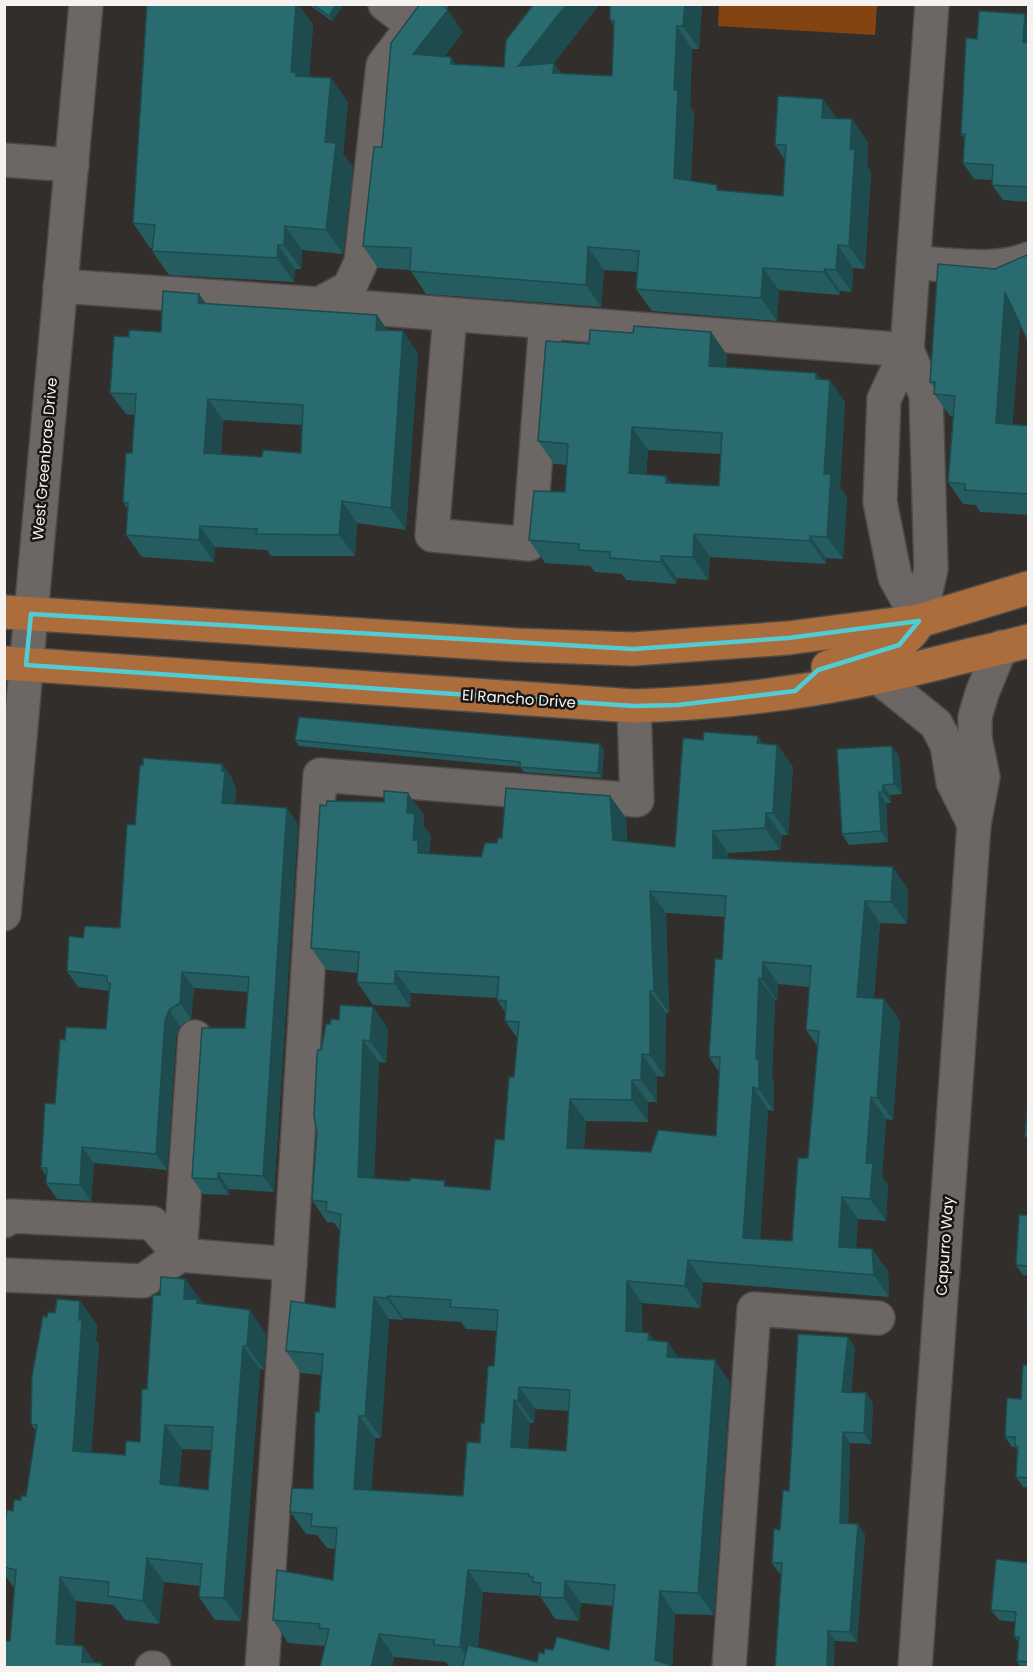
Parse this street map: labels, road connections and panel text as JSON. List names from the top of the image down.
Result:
{
  "streets": {
    "main road": ["El Rancho Drive"],
    "street": ["West Greenbrae Drive", "Capurro Way"]
  },
  "crossings": [
    ["West Greenbrae Drive", "El Rancho Drive"],
    ["El Rancho Drive", "Capurro Way"]
  ]
}
